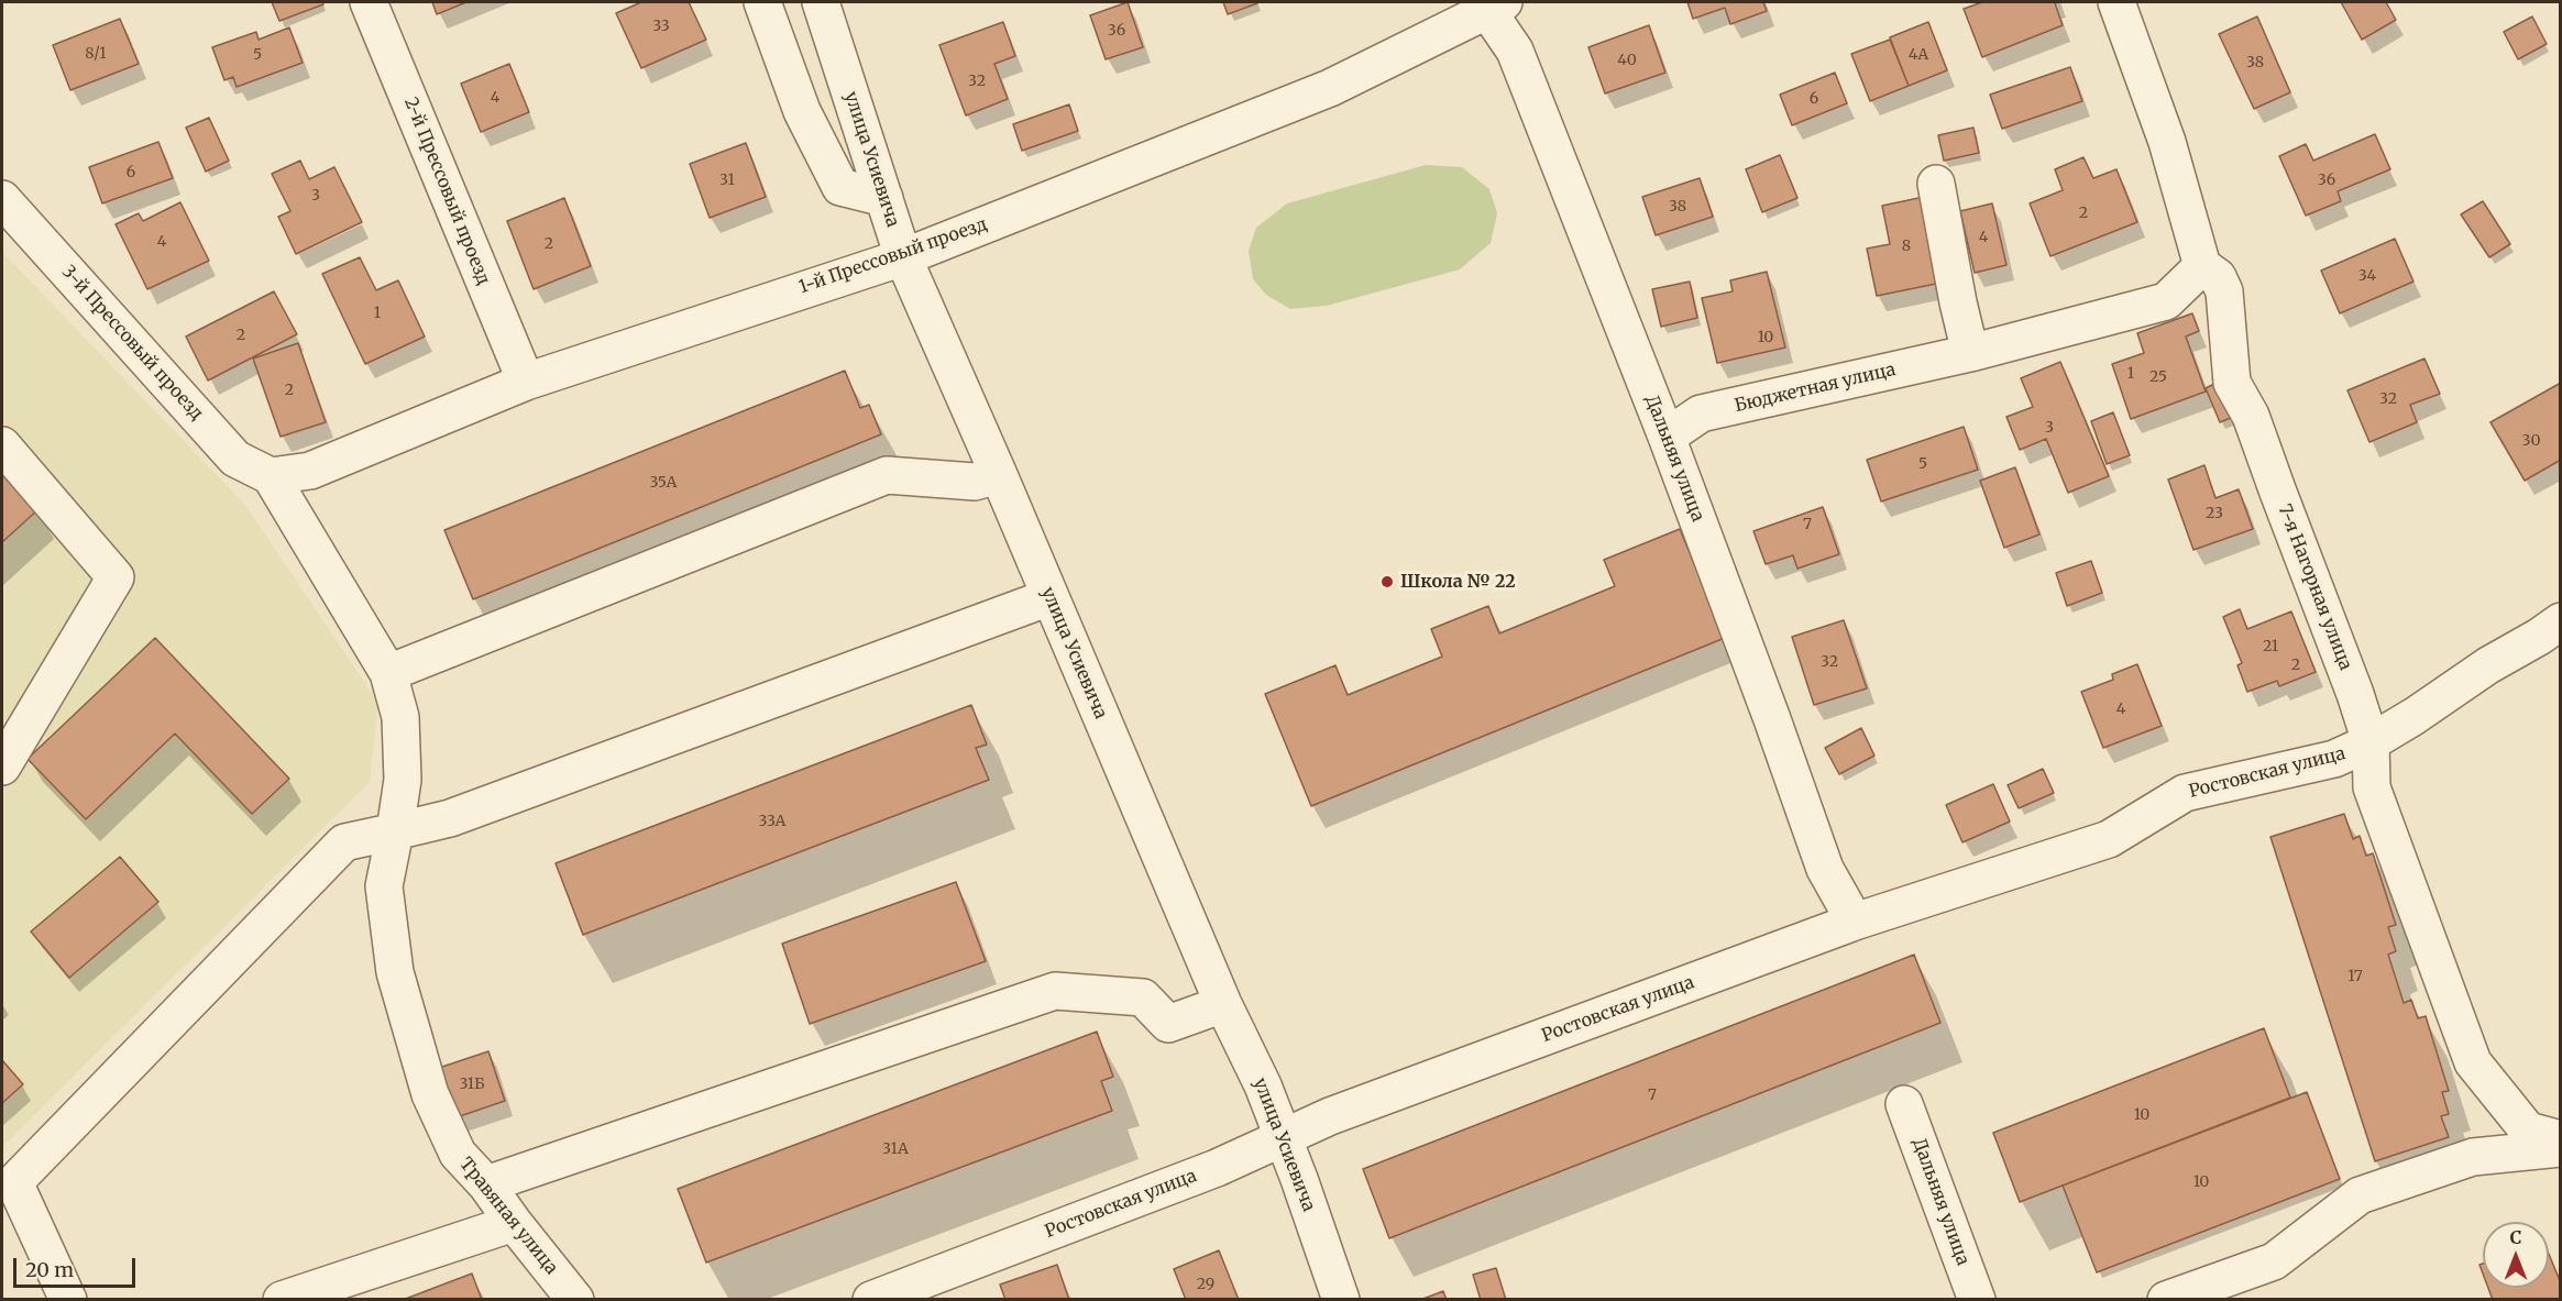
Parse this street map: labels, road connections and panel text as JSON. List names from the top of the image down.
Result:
{
  "streets": {
    "street": [
      "улица Усиевича",
      "2-й Прессовый проезд",
      "1-й Прессовый проезд",
      "3-й Прессовый проезд",
      "Бюджетная улица",
      "Дальняя улица",
      "7-я Нагорная улица",
      "Ростовская улица",
      "Травяная улица"
    ]
  },
  "crossings": [
    ["улица Усиевича", "1-й Прессовый проезд"],
    ["улица Усиевича", "Ростовская улица"],
    ["2-й Прессовый проезд", "1-й Прессовый проезд"],
    ["1-й Прессовый проезд", "3-й Прессовый проезд"],
    ["1-й Прессовый проезд", "Дальняя улица"],
    ["1-й Прессовый проезд", "Травяная улица"],
    ["3-й Прессовый проезд", "Травяная улица"],
    ["Бюджетная улица", "Дальняя улица"],
    ["Бюджетная улица", "7-я Нагорная улица"],
    ["Дальняя улица", "Ростовская улица"],
    ["7-я Нагорная улица", "Ростовская улица"]
  ],
  "places": ["Школа № 22"],
  "house_numbers": [
    "33",
    "36",
    "8/1",
    "5",
    "4А",
    "40",
    "38",
    "32",
    "4",
    "6",
    "6",
    "31",
    "36",
    "3",
    "38",
    "2",
    "4",
    "4",
    "2",
    "8",
    "34",
    "1",
    "2",
    "10",
    "1",
    "25",
    "2",
    "32",
    "3",
    "30",
    "5",
    "35А",
    "23",
    "7",
    "21",
    "32",
    "2",
    "4",
    "33А",
    "17",
    "31Б",
    "7",
    "10",
    "31А",
    "10",
    "29"
  ],
  "scale_bar": "20 m",
  "north": "top"
}
